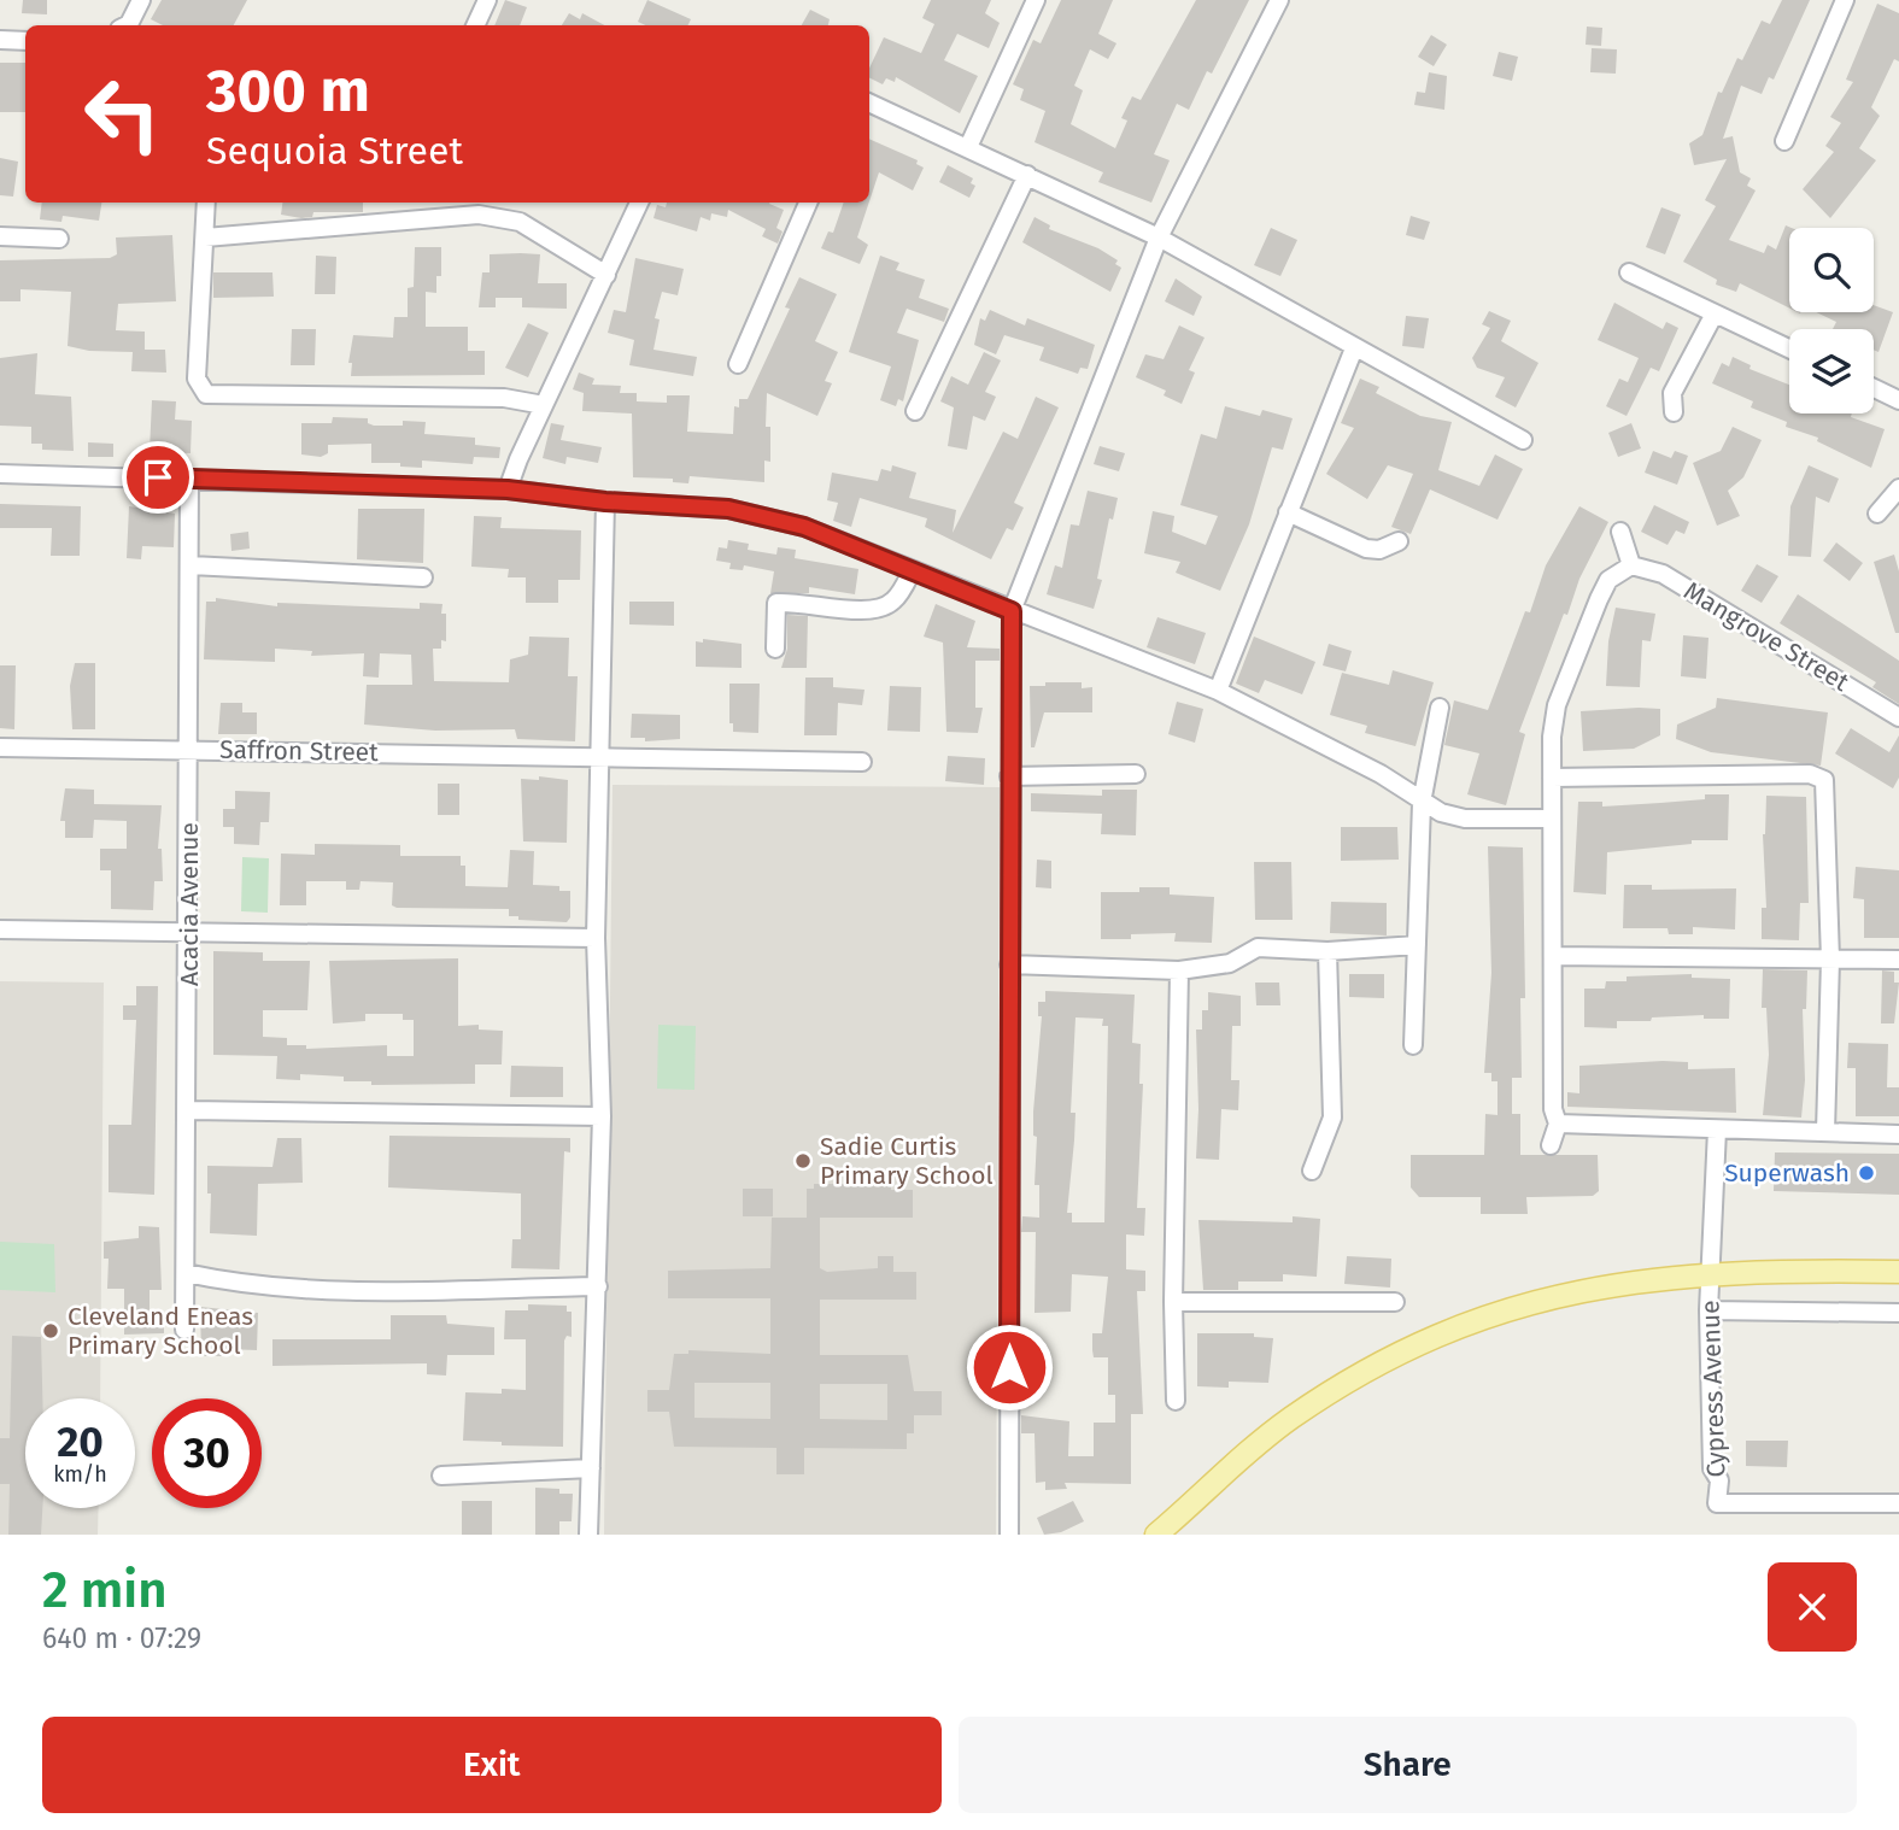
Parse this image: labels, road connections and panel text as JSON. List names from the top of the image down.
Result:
{
  "streets": {
    "street": [
      "Mangrove Street",
      "Saffron Street",
      "Acacia Avenue",
      "Cypress Avenue"
    ]
  },
  "crossings": [
    ["Saffron Street", "Acacia Avenue"]
  ],
  "places": ["Sadie Curtis Primary School", "Superwash", "Cleveland Eneas Primary School"],
  "page": {
    "turn": ["300 m", "Sequoia Street"],
    "speed": "20 km/h",
    "limit": "30",
    "heading": ["2 min", "640 m · 07:29"],
    "buttons": ["Exit", "Share"]
  }
}
